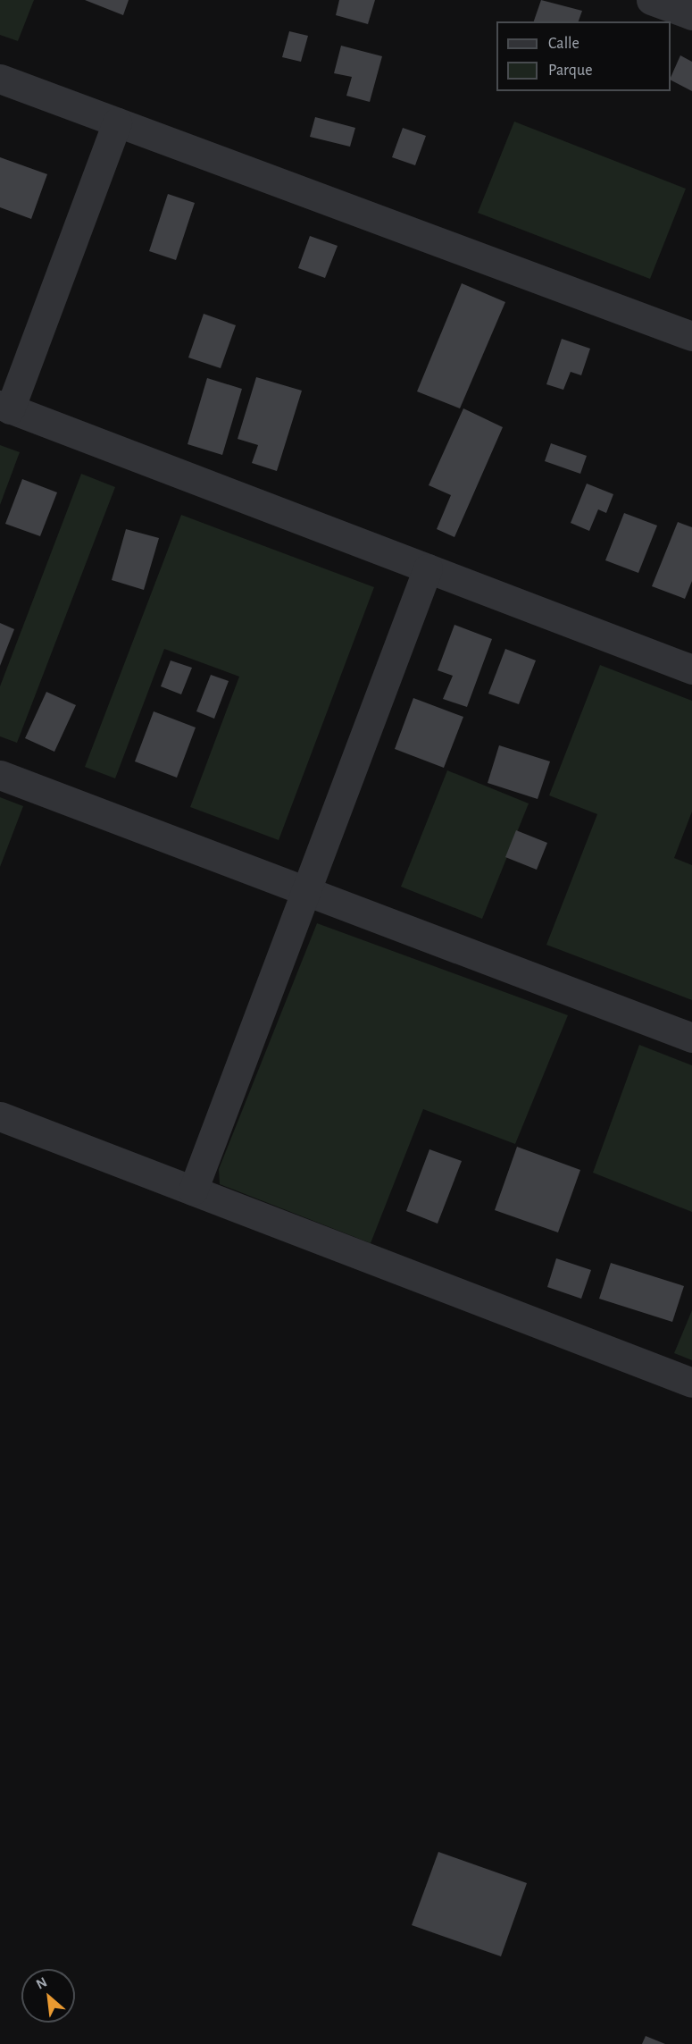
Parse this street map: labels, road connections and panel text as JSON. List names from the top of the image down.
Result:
{
  "legend": ["Calle", "Parque"],
  "north": "top left"
}
